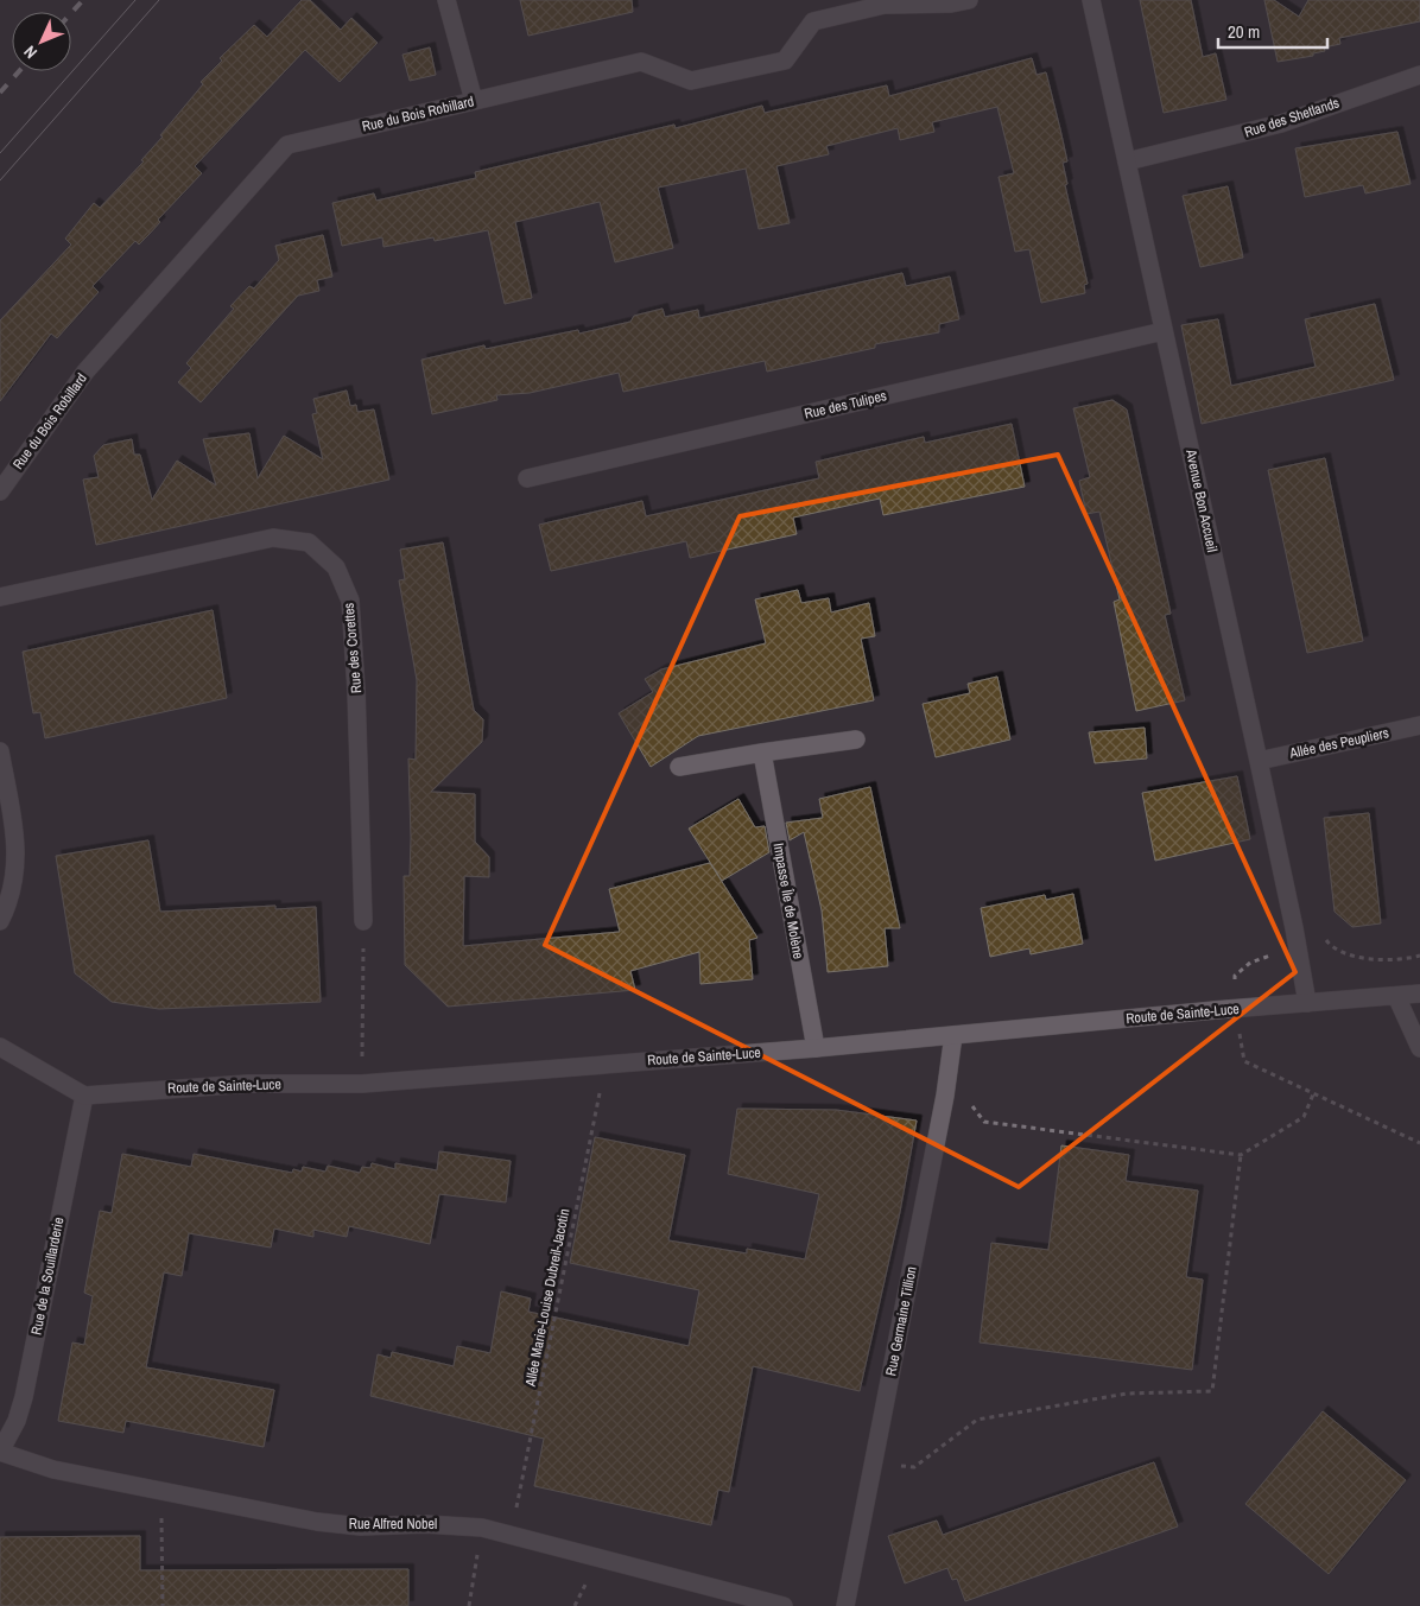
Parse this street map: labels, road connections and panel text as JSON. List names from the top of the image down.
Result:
{
  "streets": {
    "street": [
      "Rue du Bois Robillard",
      "Rue des Shetlands",
      "Rue des Tulipes",
      "Avenue Bon Accueil",
      "Rue des Corettes",
      "Allée des Peupliers",
      "Impasse Île de Molène",
      "Route de Sainte-Luce",
      "Rue de la Souillarderie",
      "Rue Germaine Tillion",
      "Rue Alfred Nobel"
    ],
    "path": ["Allée Marie-Louise Dubreil-Jacotin"]
  },
  "crossings": [
    ["Rue des Shetlands", "Avenue Bon Accueil"],
    ["Rue des Tulipes", "Avenue Bon Accueil"],
    ["Avenue Bon Accueil", "Allée des Peupliers"],
    ["Avenue Bon Accueil", "Route de Sainte-Luce"],
    ["Impasse Île de Molène", "Route de Sainte-Luce"],
    ["Route de Sainte-Luce", "Rue de la Souillarderie"],
    ["Route de Sainte-Luce", "Allée Marie-Louise Dubreil-Jacotin"],
    ["Route de Sainte-Luce", "Rue Germaine Tillion"],
    ["Rue de la Souillarderie", "Rue Alfred Nobel"],
    ["Allée Marie-Louise Dubreil-Jacotin", "Rue Alfred Nobel"]
  ],
  "scale_bar": "20 m",
  "north": "bottom left"
}
